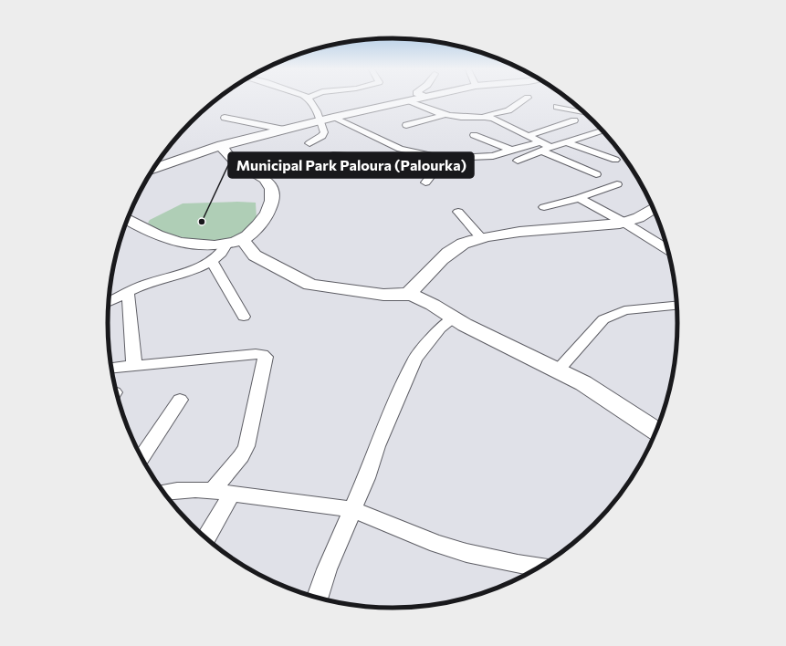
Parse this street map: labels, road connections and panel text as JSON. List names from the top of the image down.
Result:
{
  "places": ["Municipal Park Paloura (Palourka)"]
}
